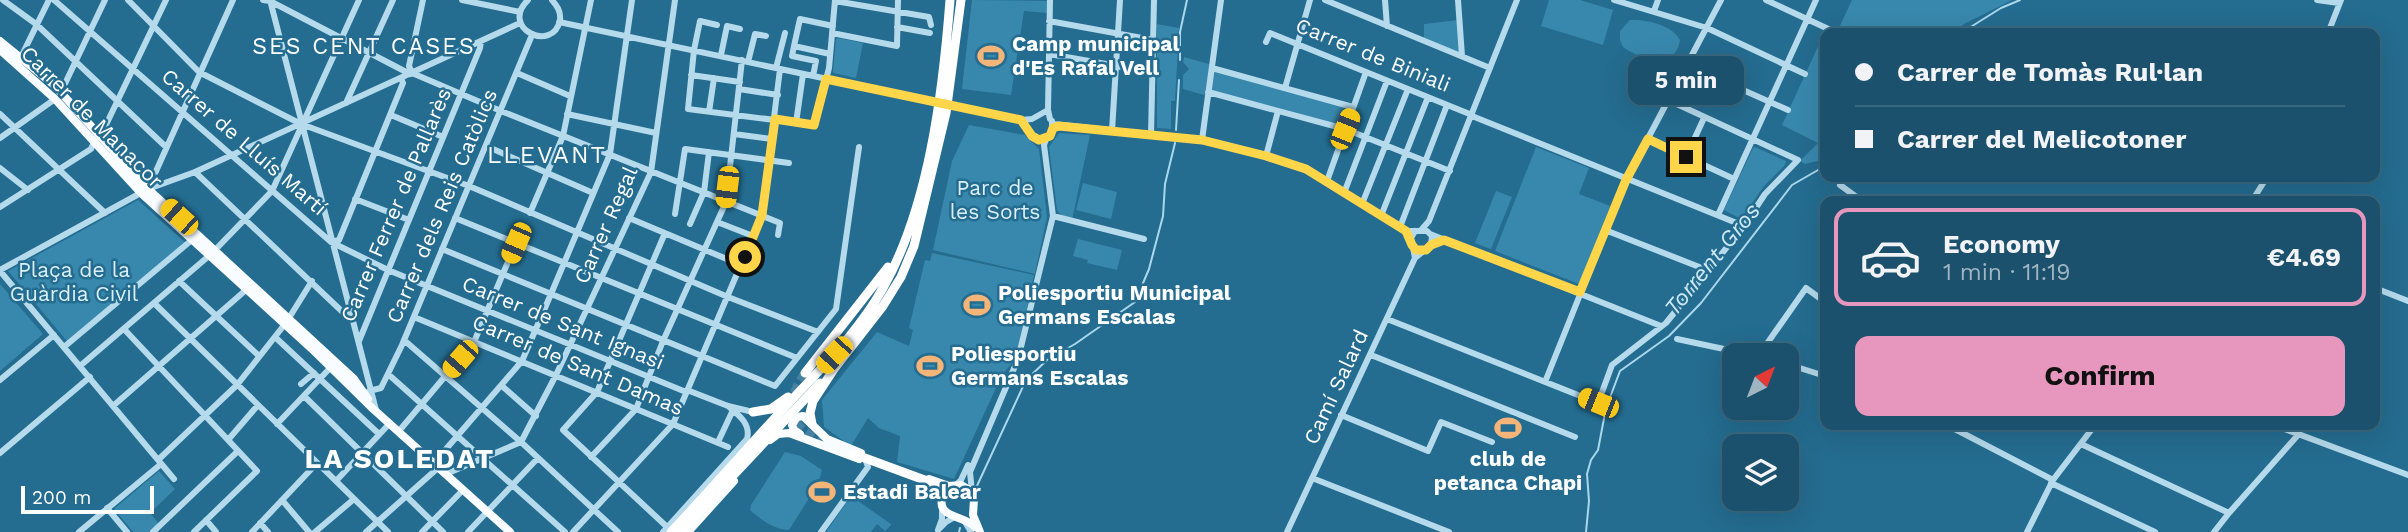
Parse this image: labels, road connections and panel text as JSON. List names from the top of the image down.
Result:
{
  "streets": {
    "main road": ["Carrer de Manacor"],
    "street": [
      "Carrer de Biniali",
      "Carrer de Lluís Martí",
      "Carrer Ferrer de Pallarès",
      "Carrer dels Reis Catòlics",
      "Carrer Regal",
      "Carrer de Sant Ignasi",
      "Carrer de Sant Damas",
      "Camí Salard"
    ]
  },
  "crossings": [
    ["Carrer de Manacor", "Carrer dels Reis Catòlics"],
    ["Carrer de Lluís Martí", "Carrer Ferrer de Pallarès"],
    ["Carrer de Lluís Martí", "Carrer dels Reis Catòlics"],
    ["Carrer de Lluís Martí", "Carrer de Sant Ignasi"],
    ["Carrer dels Reis Catòlics", "Carrer de Sant Ignasi"],
    ["Carrer dels Reis Catòlics", "Carrer de Sant Damas"],
    ["Carrer Regal", "Carrer de Sant Ignasi"],
    ["Carrer Regal", "Carrer de Sant Damas"]
  ],
  "districts": ["SES CENT CASES", "LLEVANT", "LA SOLEDAT"],
  "water": ["Torrent Gros"],
  "parks": ["Parc de les Sorts", "Plaça de la Guàrdia Civil"],
  "places": {
    "sports": [
      "Camp municipal d'Es Rafal Vell",
      "Poliesportiu Municipal Germans Escalas",
      "Poliesportiu Germans Escalas",
      "club de petanca Chapi",
      "Estadi Balear"
    ]
  },
  "scale_bar": "200 m",
  "north": "top right",
  "page": {
    "banner": ["Carrer de Tomàs Rul·lan", "Carrer del Melicotoner"],
    "bubble": "5 min",
    "list": [
      {
        "name": "Economy",
        "note": "1 min · 11:19",
        "value": "€4.69"
      }
    ],
    "buttons": "Confirm",
    "scale": "200 m"
  }
}
